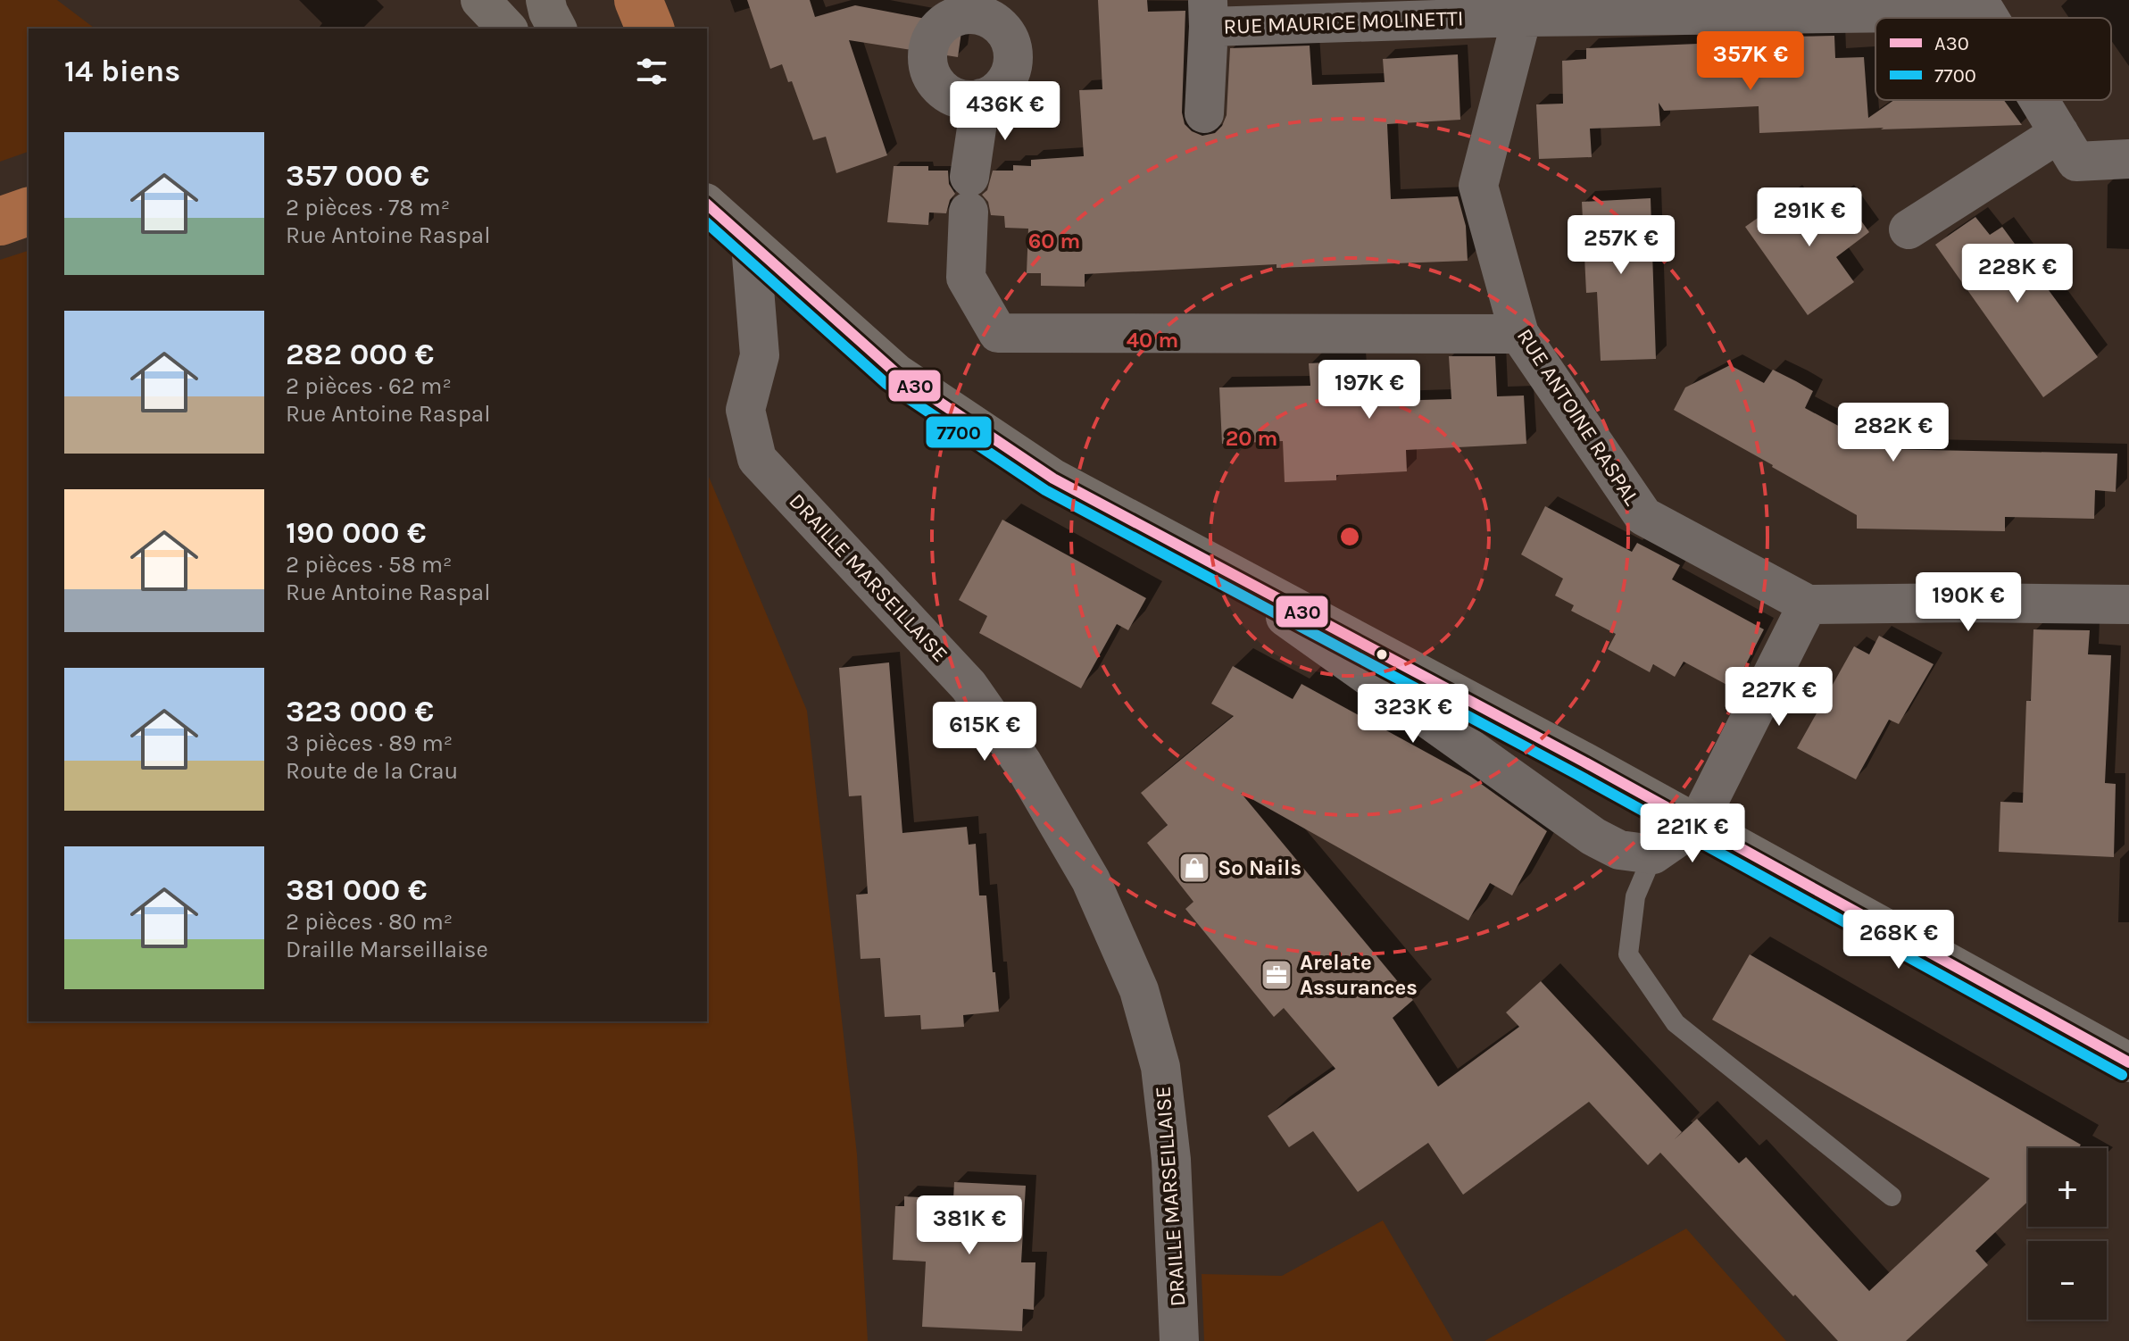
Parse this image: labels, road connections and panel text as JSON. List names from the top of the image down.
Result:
{
  "streets": {
    "street": ["RUE MAURICE MOLINETTI", "RUE ANTOINE RASPAL", "DRAILLE MARSEILLAISE"]
  },
  "crossings": [
    ["RUE MAURICE MOLINETTI", "RUE ANTOINE RASPAL"]
  ],
  "places": {
    "shop": ["So Nails"],
    "office": ["Arelate Assurances"]
  },
  "lines": ["transit line A30", "transit line 7700"],
  "legend": ["A30", "7700"],
  "page": {
    "heading": "14 biens",
    "price": [
      "357K €",
      "436K €",
      "291K €",
      "257K €",
      "228K €",
      "197K €",
      "282K €",
      "190K €",
      "227K €",
      "323K €",
      "615K €",
      "221K €",
      "268K €",
      "381K €"
    ],
    "list": [
      {
        "name": "357 000 €",
        "note": "2 pièces · 78 m² · Rue Antoine Raspal"
      },
      {
        "name": "282 000 €",
        "note": "2 pièces · 62 m² · Rue Antoine Raspal"
      },
      {
        "name": "190 000 €",
        "note": "2 pièces · 58 m² · Rue Antoine Raspal"
      },
      {
        "name": "323 000 €",
        "note": "3 pièces · 89 m² · Route de la Crau"
      },
      {
        "name": "381 000 €",
        "note": "2 pièces · 80 m² · Draille Marseillaise"
      }
    ],
    "map_buttons": ["+", "−"]
  },
  "rings": ["60 m", "40 m", "20 m"]
}
